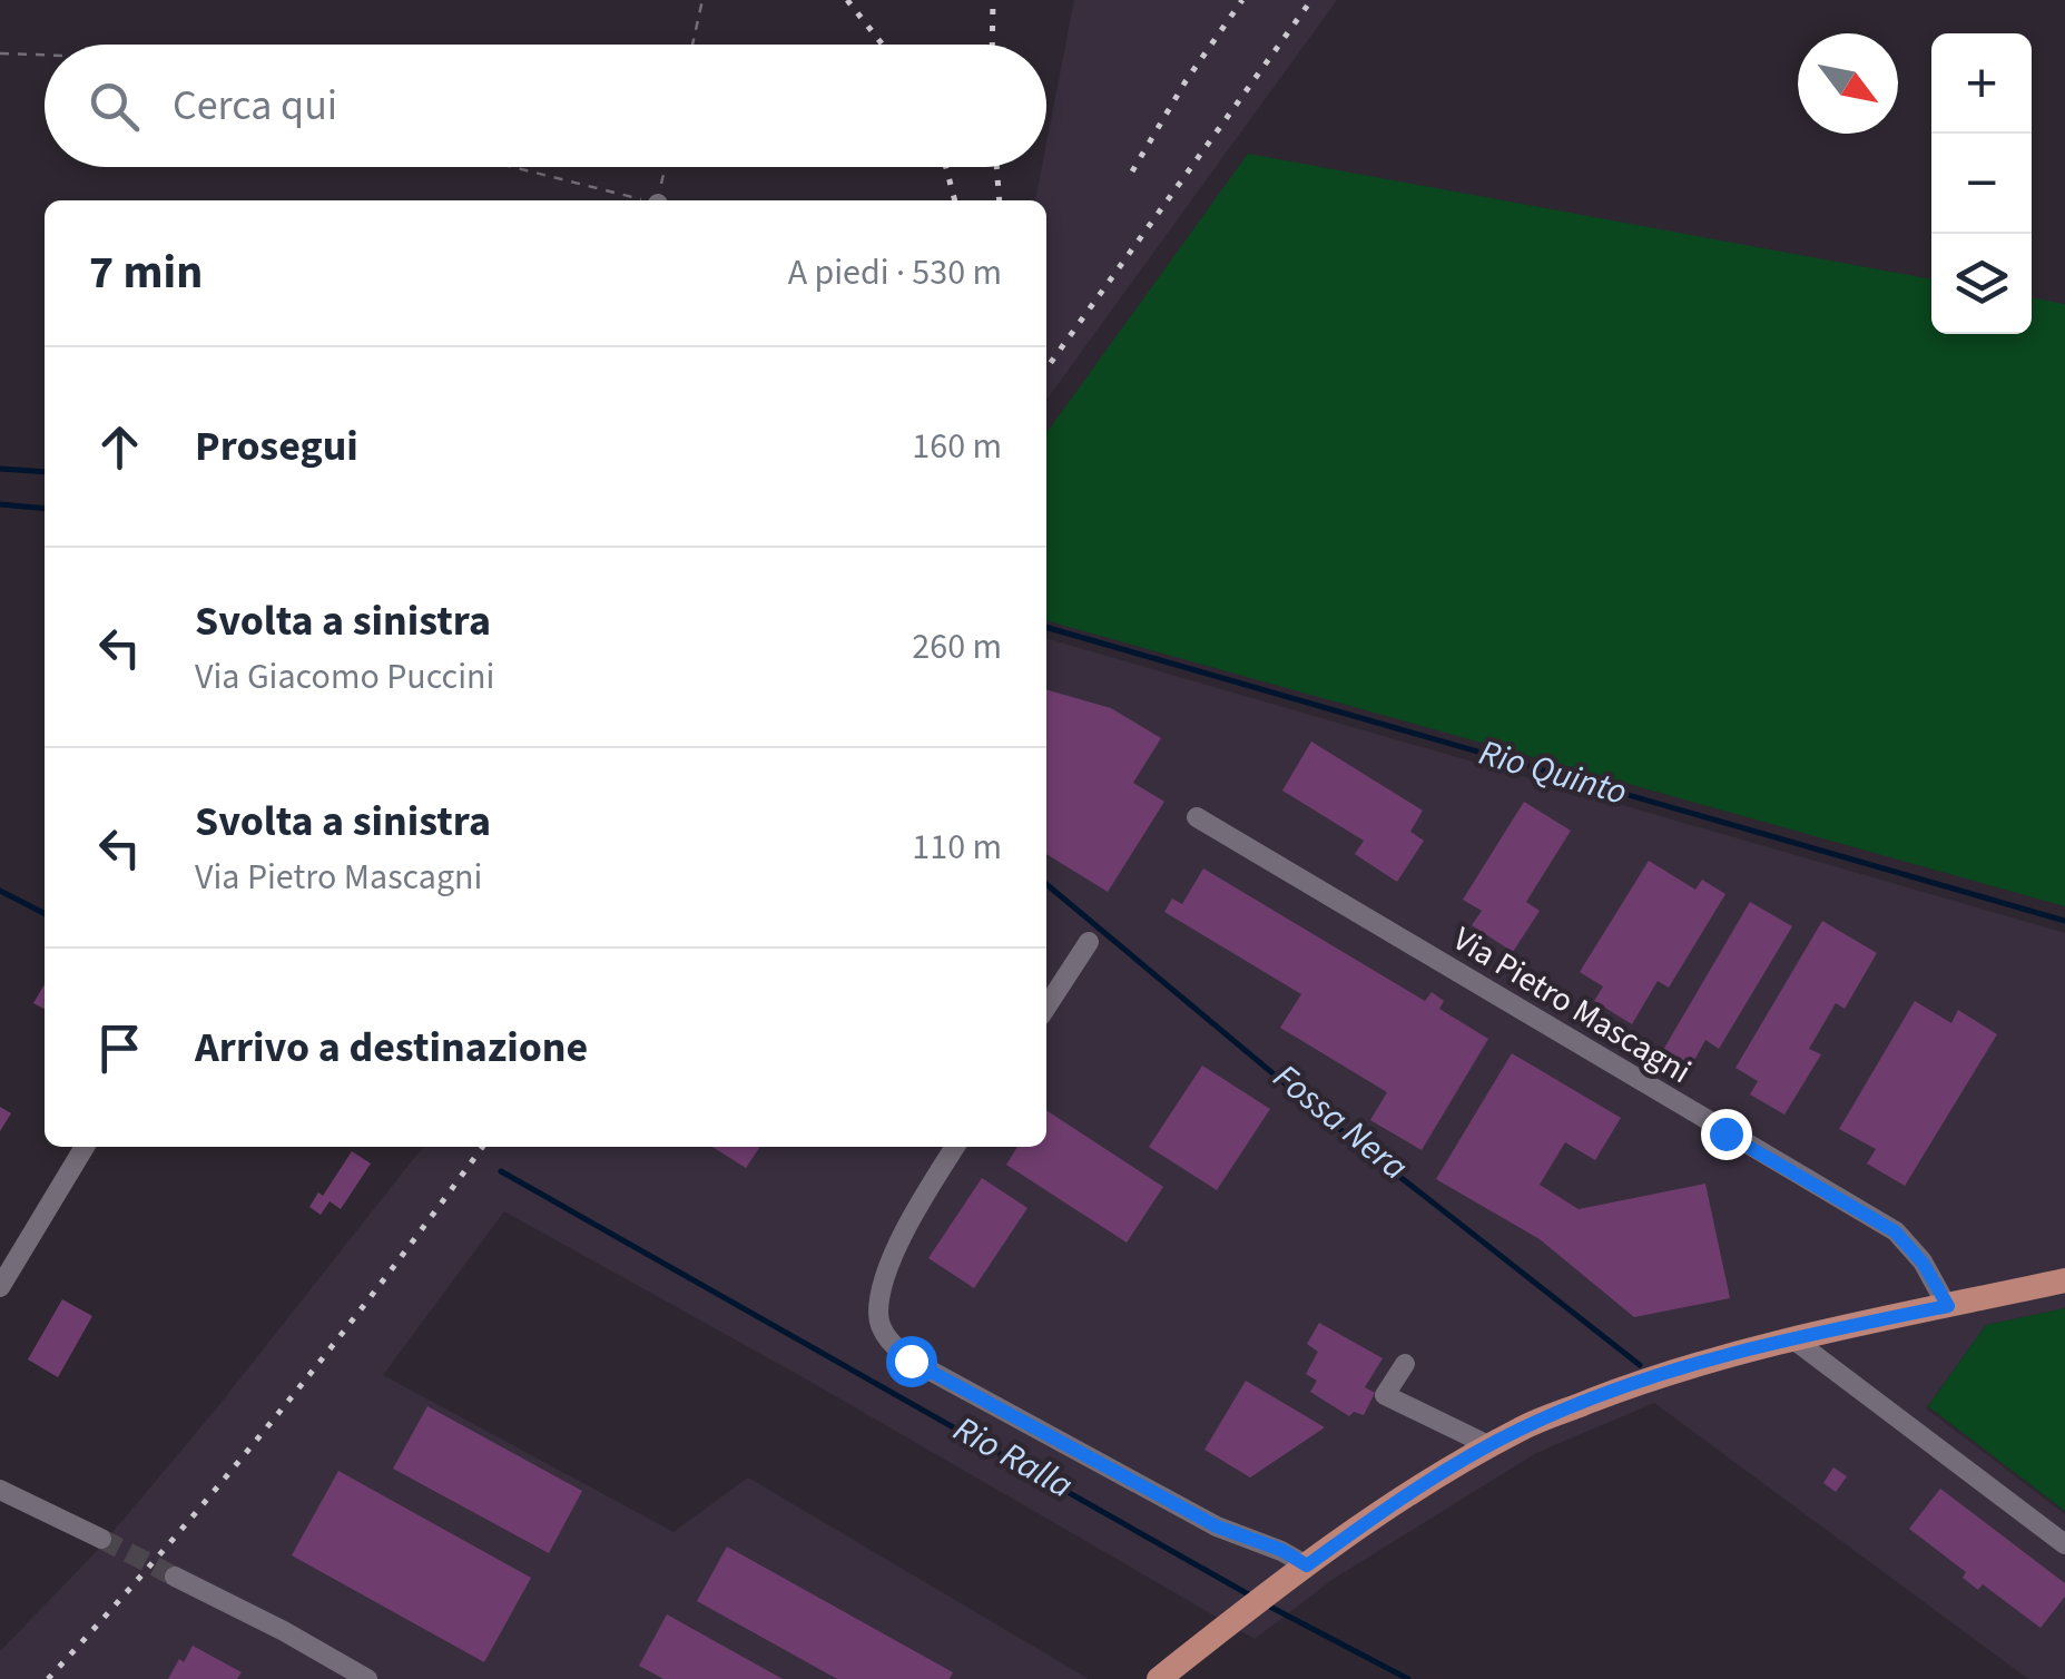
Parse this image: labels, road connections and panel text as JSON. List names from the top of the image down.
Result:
{
  "streets": {
    "street": ["Via Pietro Mascagni"]
  },
  "water": ["Rio Quinto", "Fossa Nera", "Rio Ralla"],
  "north": "bottom right",
  "page": {
    "map_buttons": ["+", "−"],
    "search": "Cerca qui",
    "heading": ["7 min", "A piedi · 530 m"],
    "list": [
      ["Prosegui", "160 m"],
      ["Svolta a sinistra", "Via Giacomo Puccini", "260 m"],
      ["Svolta a sinistra", "Via Pietro Mascagni", "110 m"],
      "Arrivo a destinazione"
    ]
  }
}
